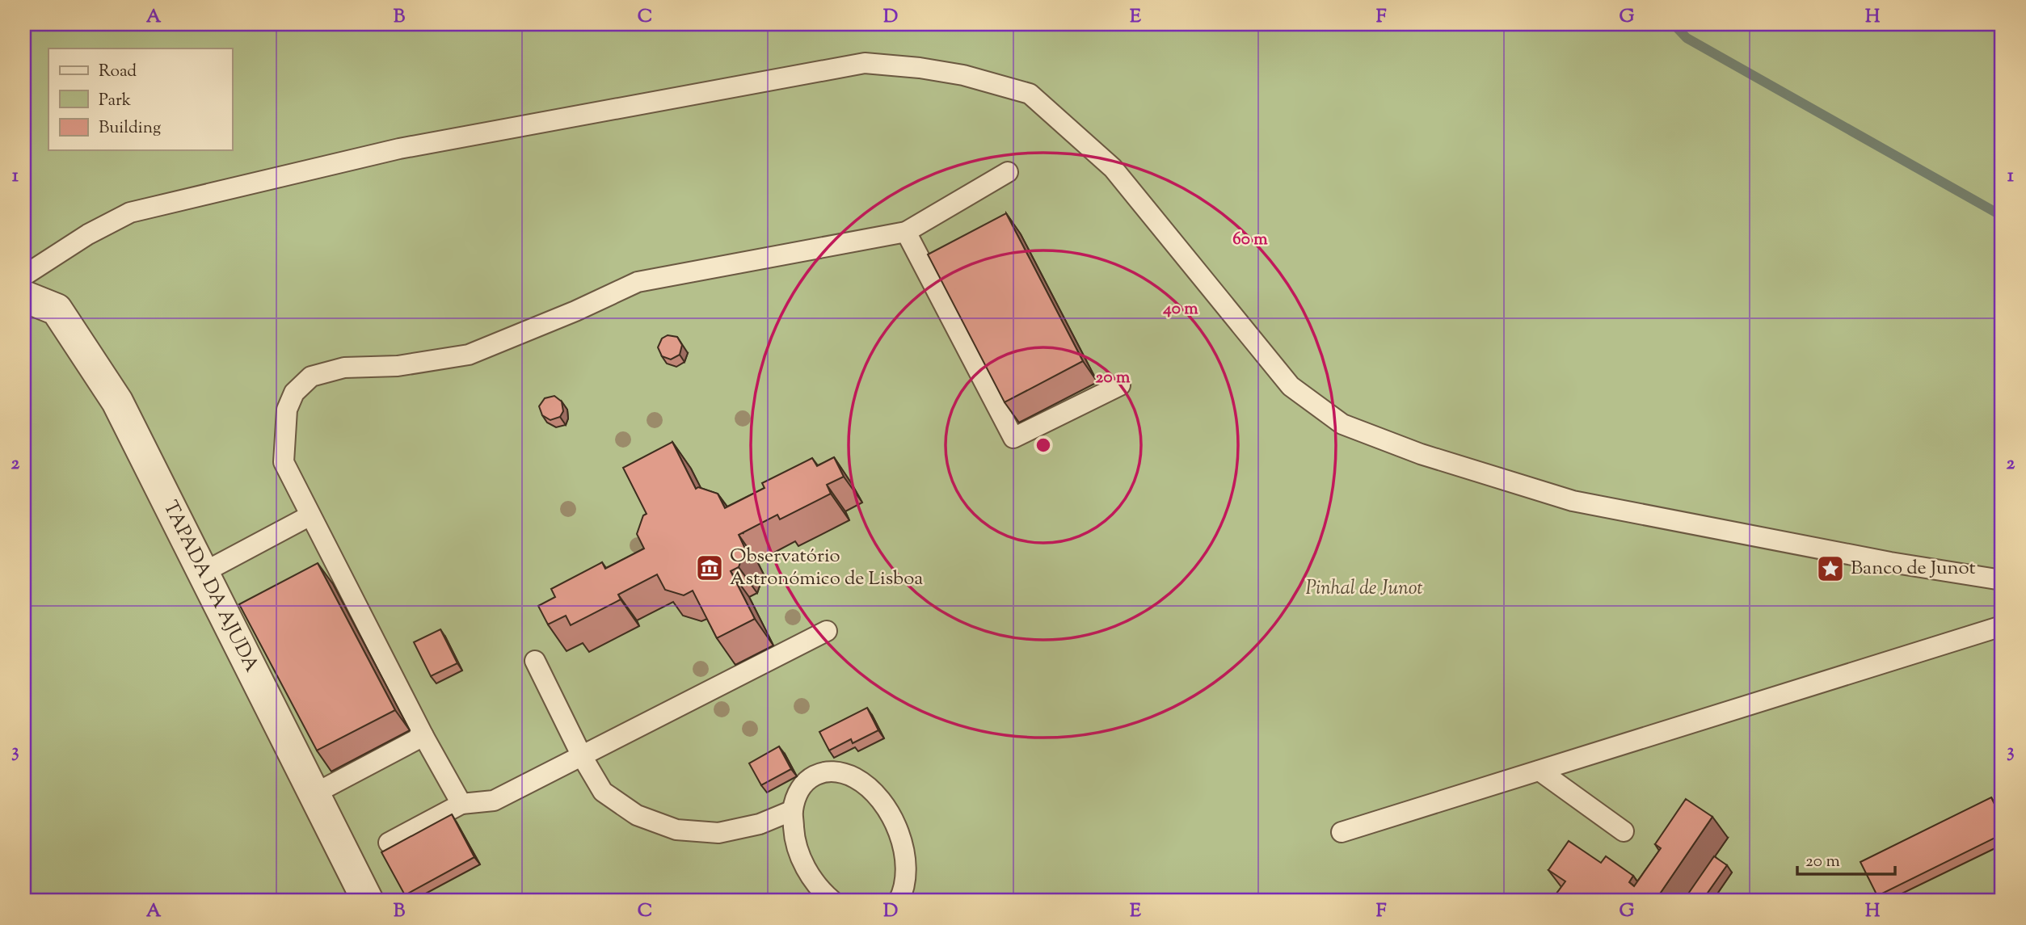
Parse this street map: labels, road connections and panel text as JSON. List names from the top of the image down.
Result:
{
  "streets": {
    "street": ["TAPADA DA AJUDA"]
  },
  "parks": ["Pinhal de Junot"],
  "places": {
    "museum": ["Observatório Astronómico de Lisboa"],
    "place": ["Banco de Junot"]
  },
  "legend": ["Road", "Park", "Building"],
  "scale_bar": "20 m",
  "grid": {
    "columns": [
      "A",
      "B",
      "C",
      "D",
      "E",
      "F",
      "G",
      "H"
    ],
    "rows": ["1", "2", "3"]
  },
  "rings": ["60 m", "40 m", "20 m"]
}
